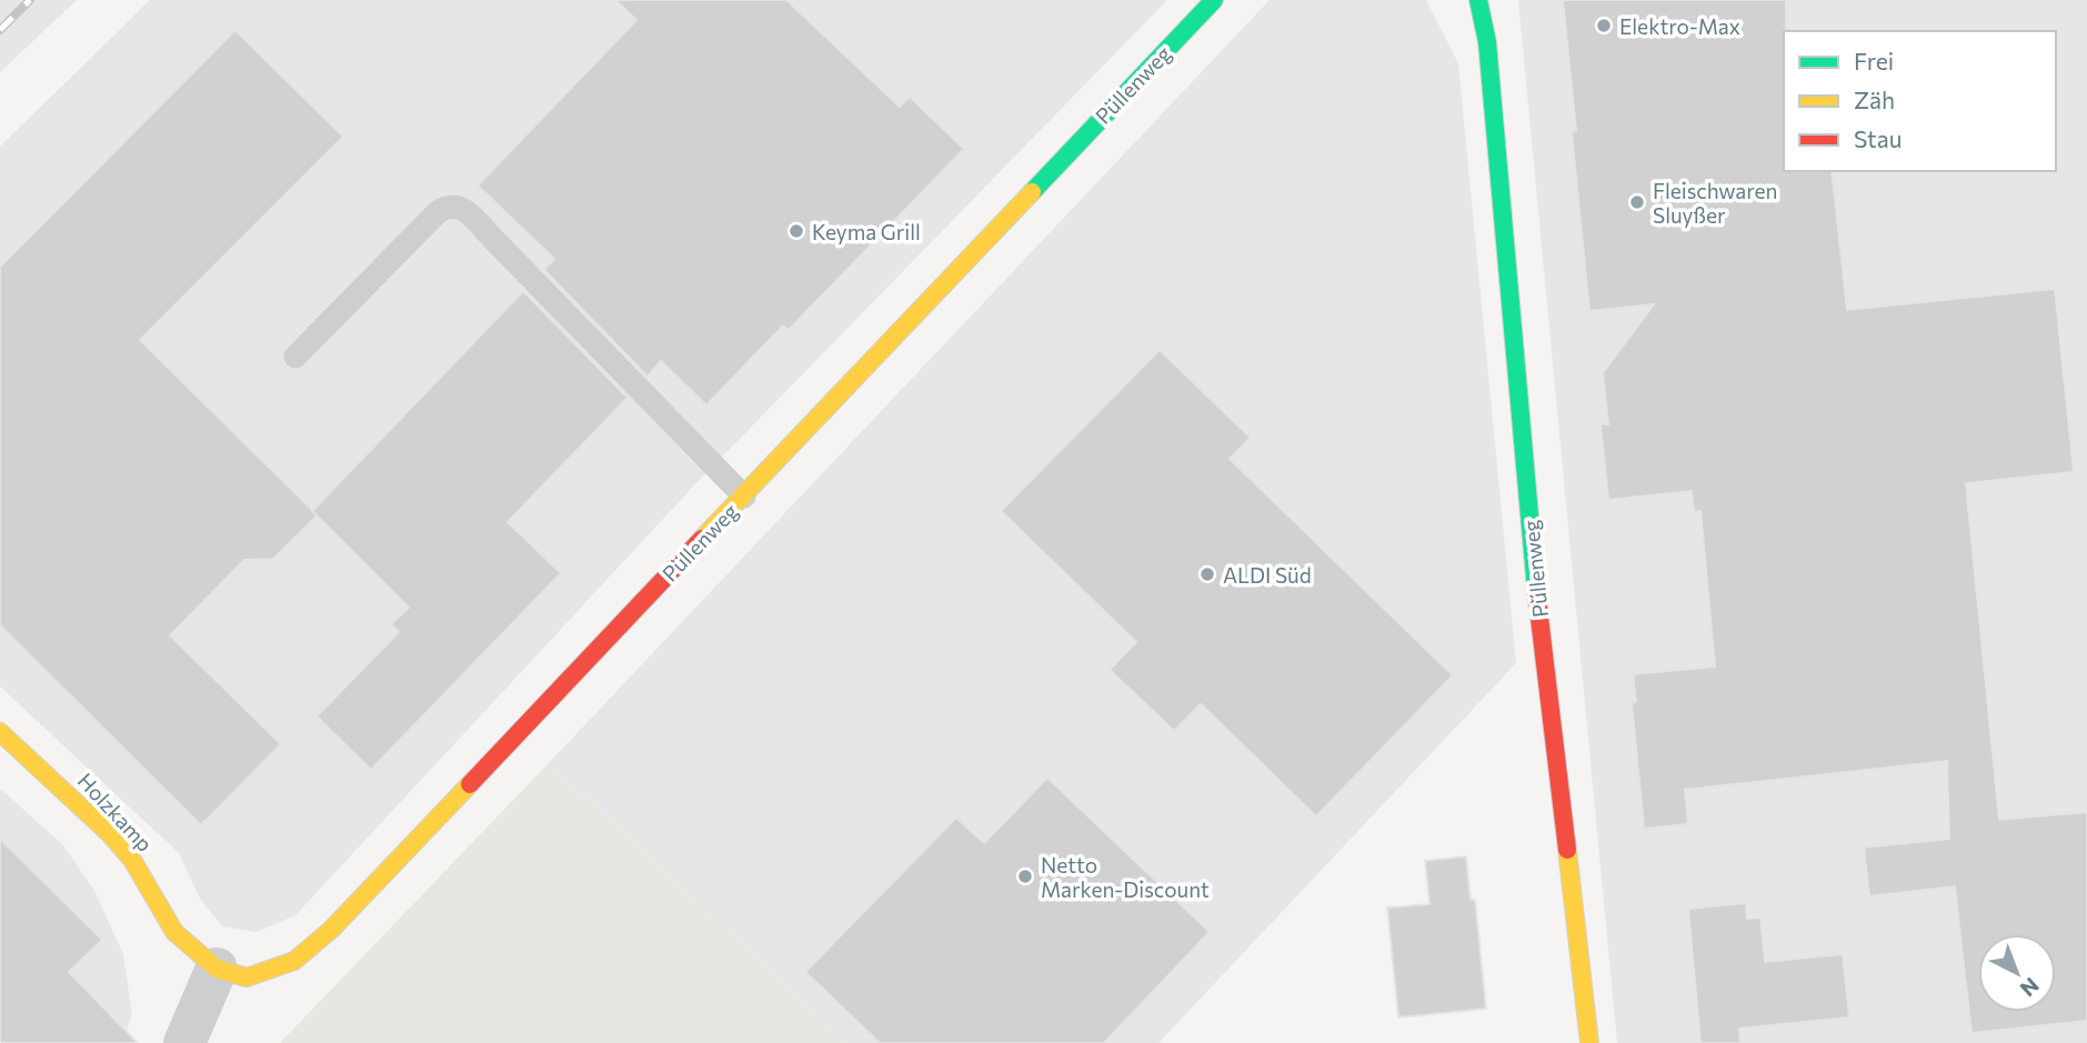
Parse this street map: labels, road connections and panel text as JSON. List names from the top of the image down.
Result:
{
  "streets": {
    "street": ["Püllenweg", "Holzkamp"]
  },
  "crossings": [
    ["Püllenweg", "Holzkamp"]
  ],
  "places": [
    "Elektro-Max",
    "Fleischwaren Sluyßer",
    "Keyma Grill",
    "ALDI Süd",
    "Netto Marken-Discount"
  ],
  "legend": ["Frei", "Zäh", "Stau"],
  "north": "bottom right"
}
